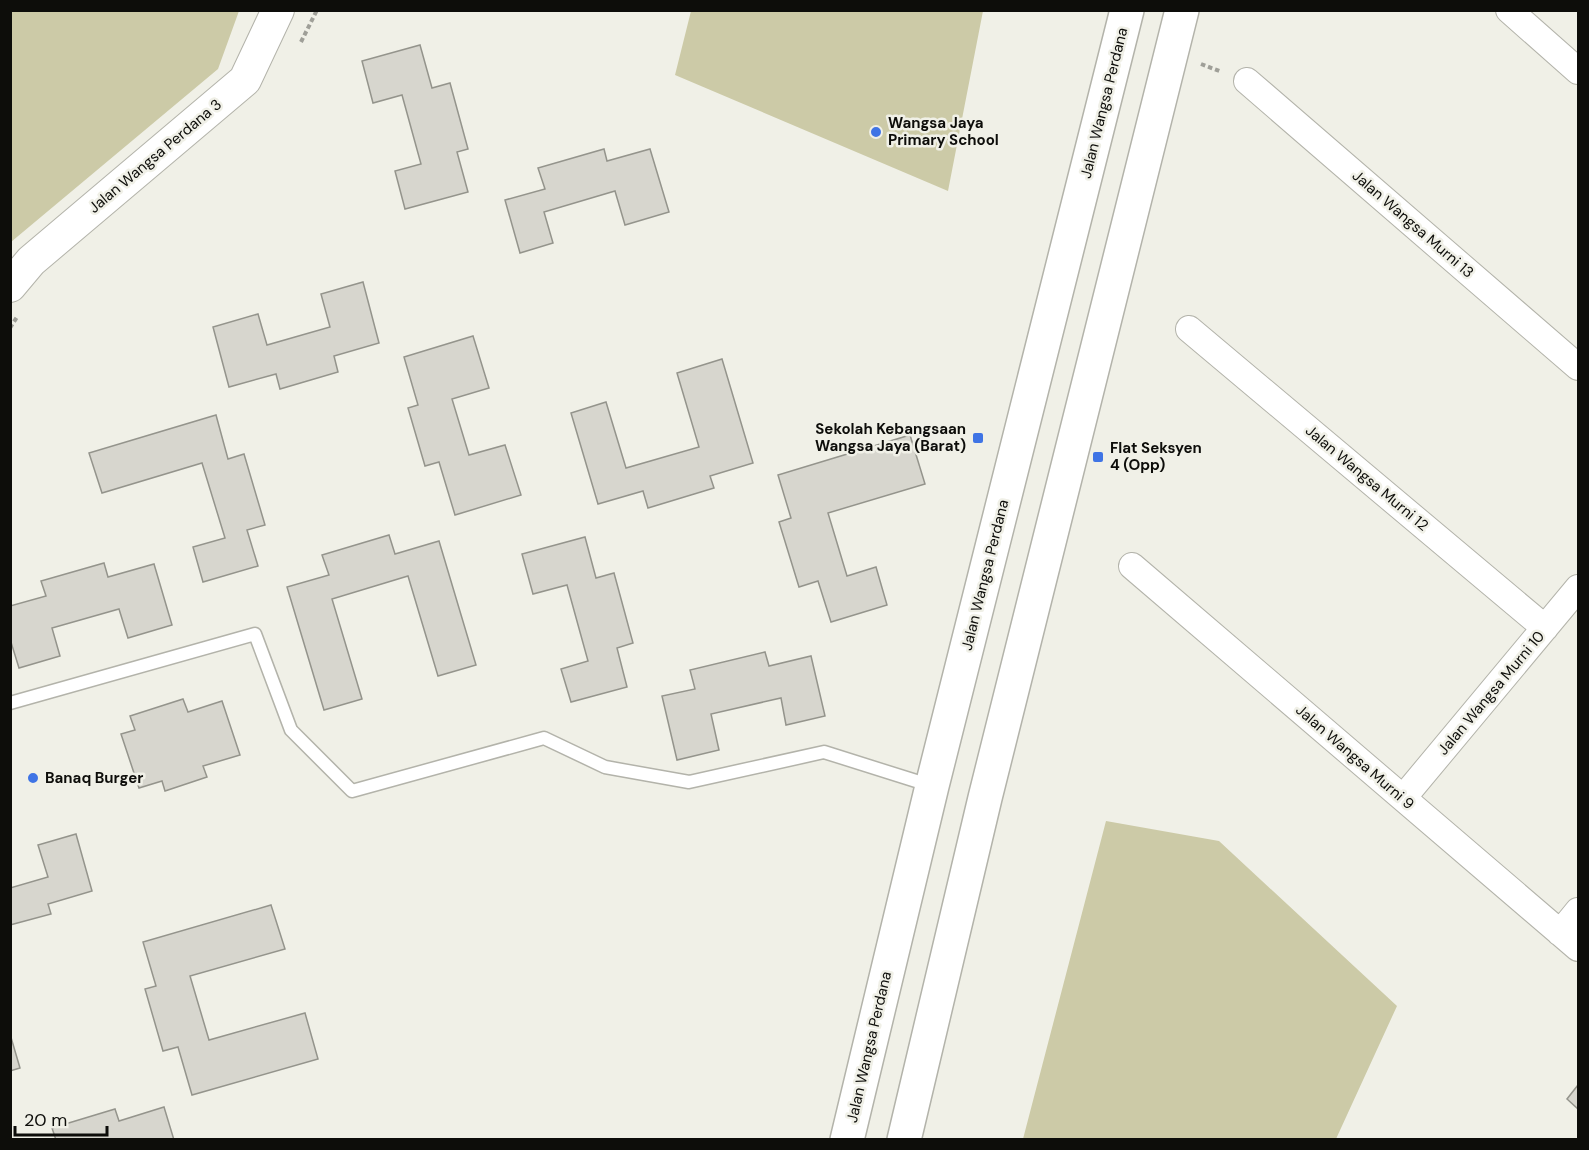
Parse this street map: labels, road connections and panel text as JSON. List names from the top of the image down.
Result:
{
  "streets": {
    "main road": ["Jalan Wangsa Perdana"],
    "street": [
      "Jalan Wangsa Perdana 3",
      "Jalan Wangsa Murni 13",
      "Jalan Wangsa Murni 12",
      "Jalan Wangsa Murni 10",
      "Jalan Wangsa Murni 9"
    ]
  },
  "crossings": [
    ["Jalan Wangsa Murni 12", "Jalan Wangsa Murni 10"],
    ["Jalan Wangsa Murni 10", "Jalan Wangsa Murni 9"]
  ],
  "places": {
    "other": ["Wangsa Jaya Primary School", "Banaq Burger"],
    "transit": ["Sekolah Kebangsaan Wangsa Jaya (Barat)", "Flat Seksyen 4 (Opp)"]
  },
  "scale_bar": "20 m"
}
